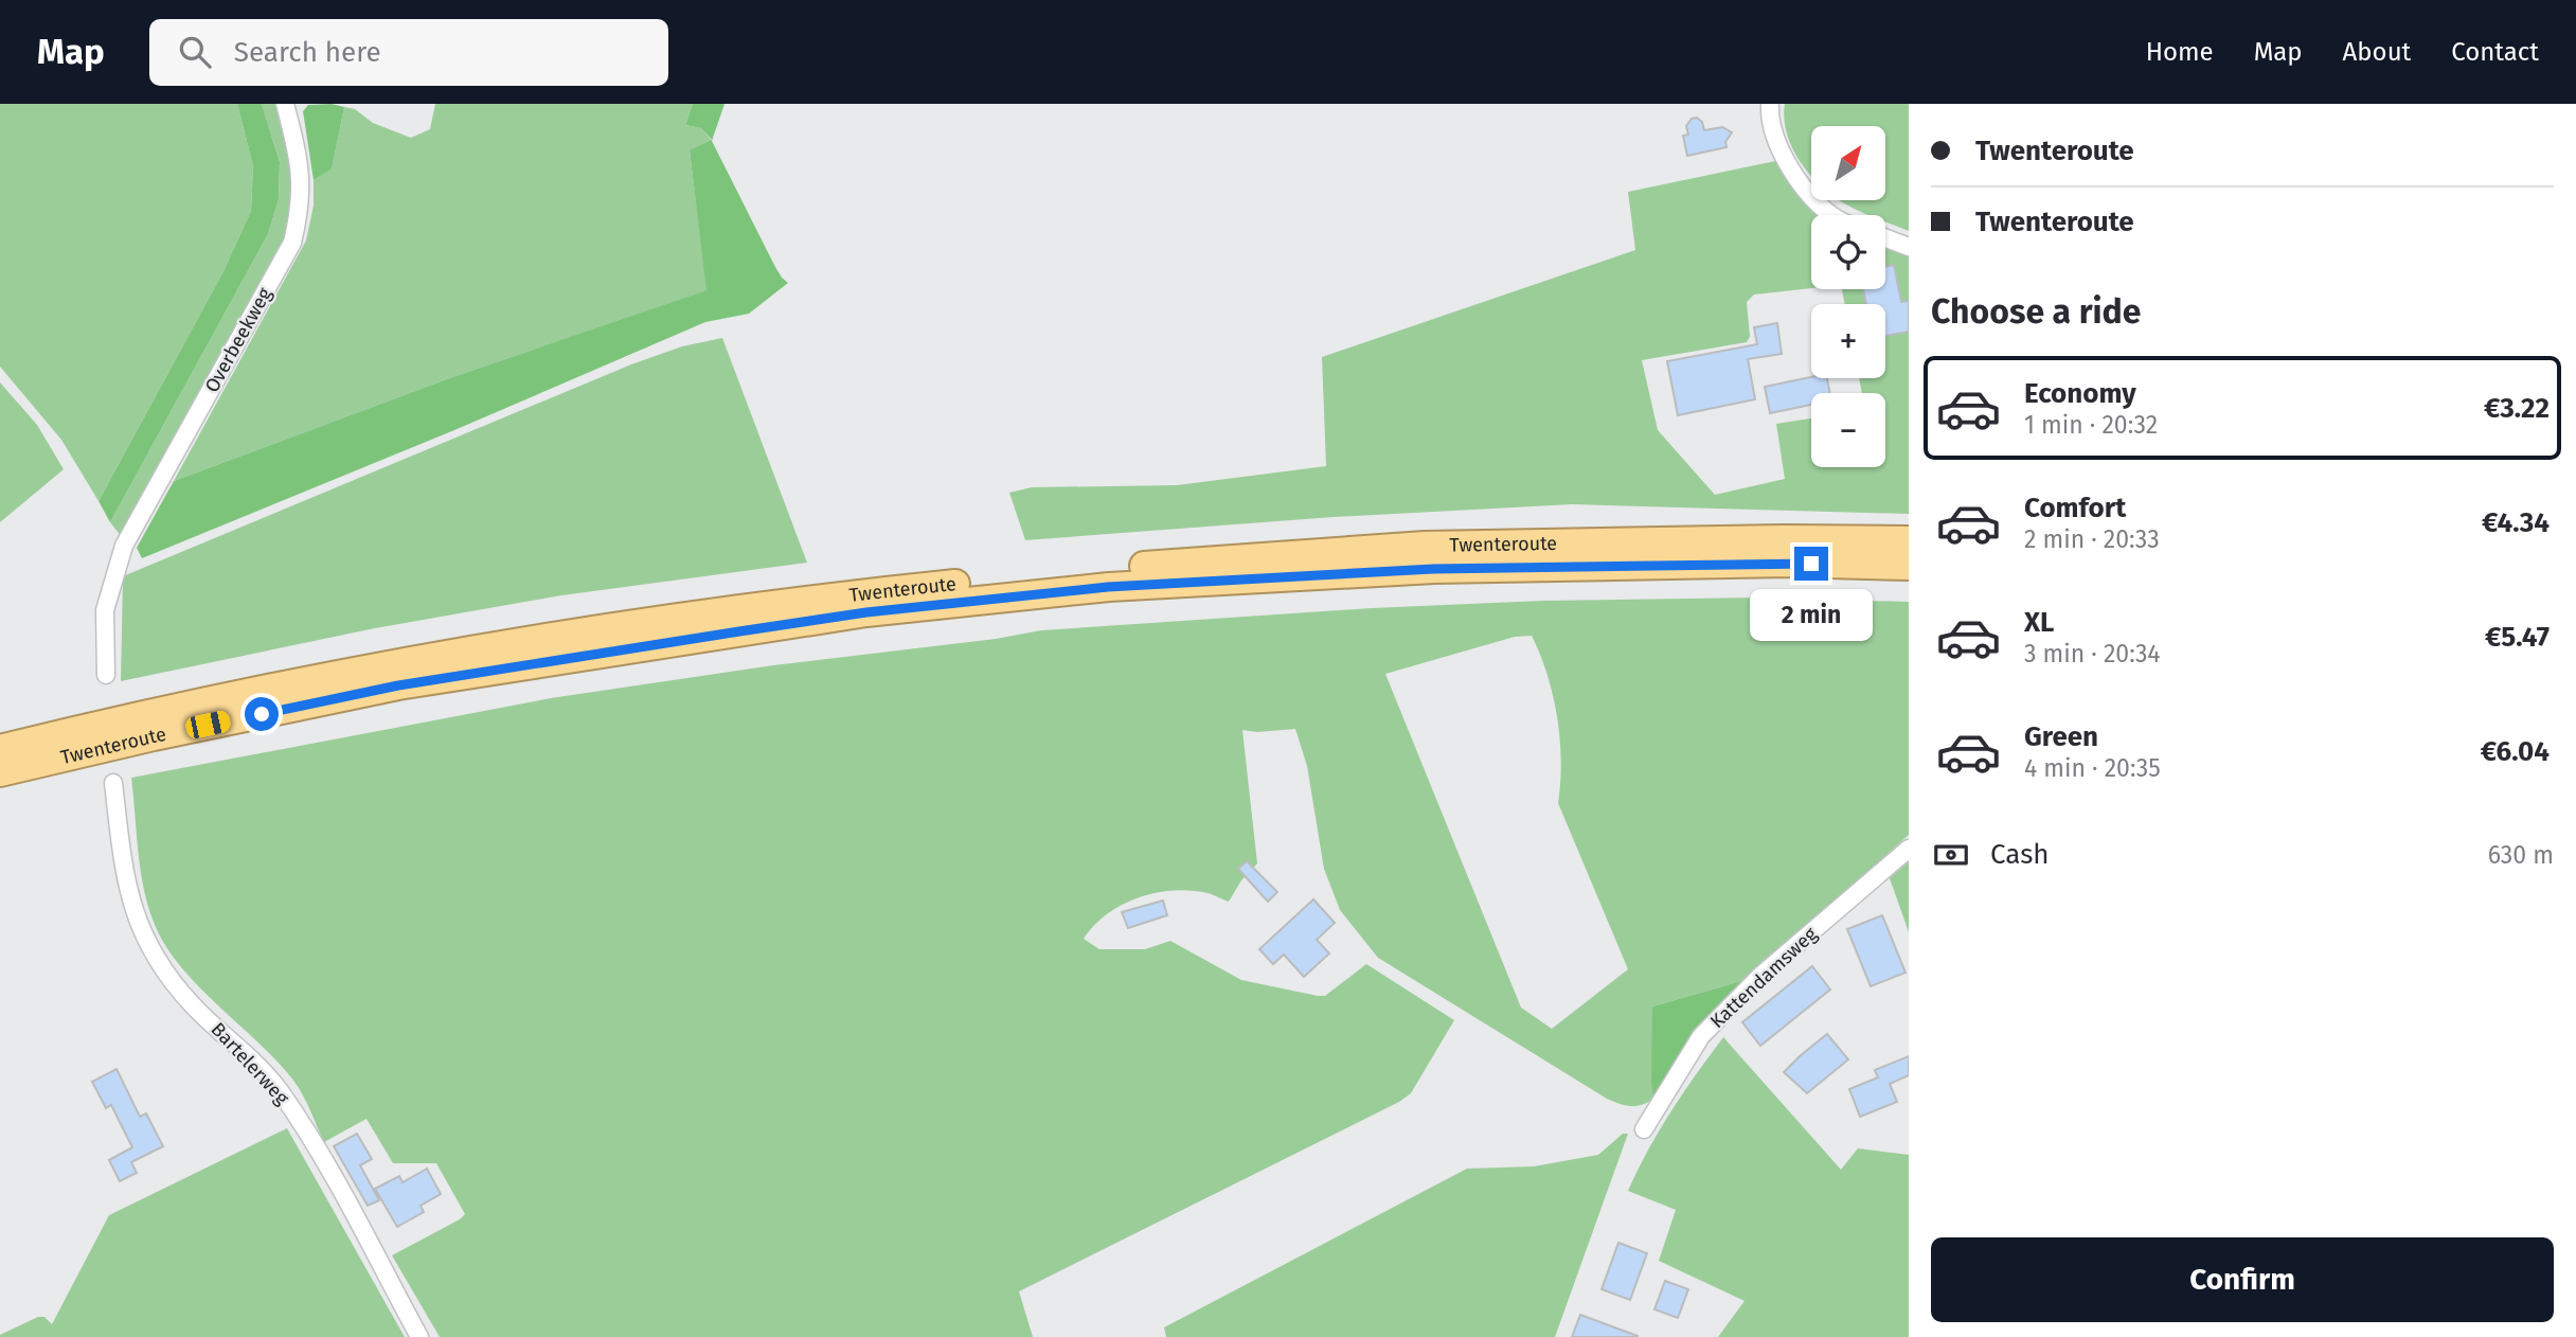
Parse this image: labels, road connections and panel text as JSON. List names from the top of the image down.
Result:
{
  "streets": {
    "highway": ["Twenteroute"],
    "street": ["Overbeekweg", "Kattendamsweg", "Bartelerweg"]
  },
  "north": "top right",
  "page": {
    "header": "Map",
    "search": "Search here",
    "nav": [
      "Home",
      "Map",
      "About",
      "Contact"
    ],
    "banner": ["Twenteroute", "Twenteroute"],
    "map_buttons": ["+", "−"],
    "heading": "Choose a ride",
    "list": [
      {
        "name": "Economy",
        "note": "1 min · 20:32",
        "value": "€3.22"
      },
      {
        "name": "Comfort",
        "note": "2 min · 20:33",
        "value": "€4.34"
      },
      {
        "name": "XL",
        "note": "3 min · 20:34",
        "value": "€5.47"
      },
      {
        "name": "Green",
        "note": "4 min · 20:35",
        "value": "€6.04"
      }
    ],
    "bubble": "2 min",
    "pay": ["Cash", "630 m"],
    "buttons": "Confirm"
  }
}
